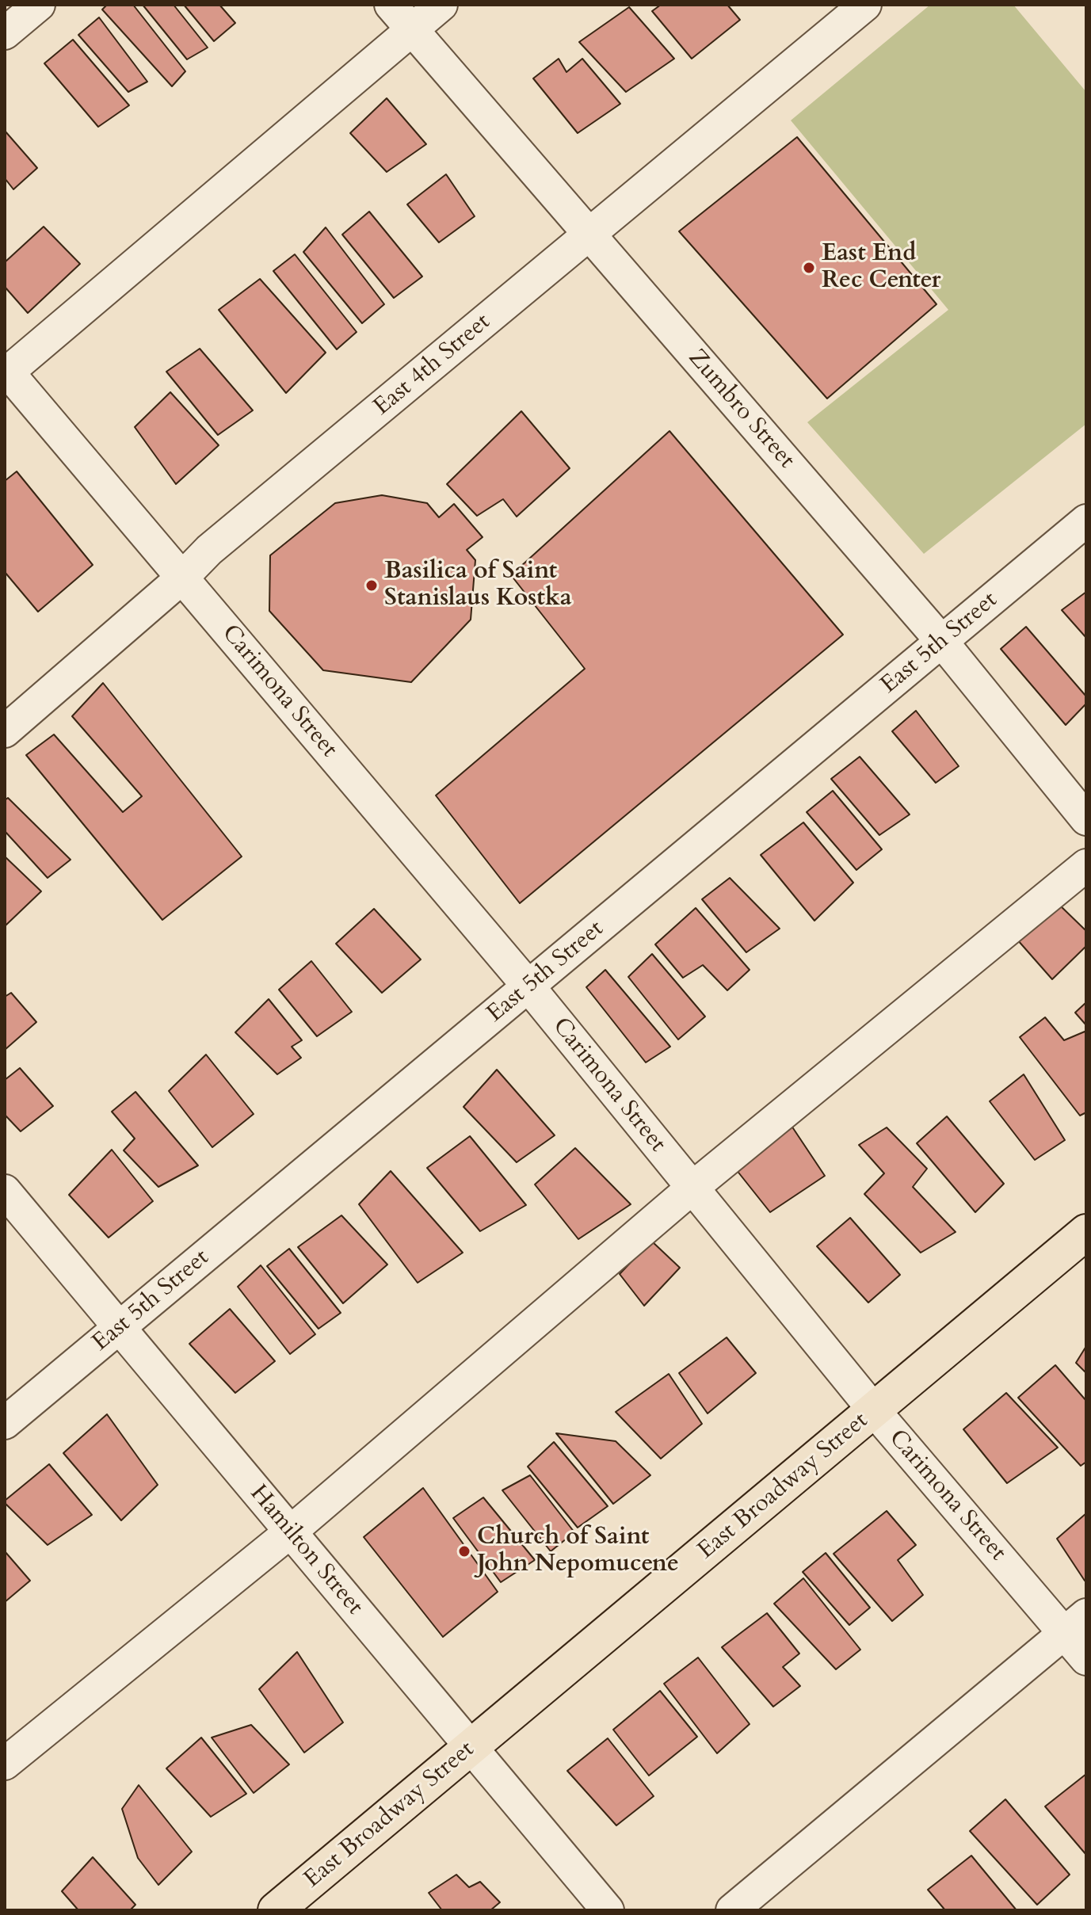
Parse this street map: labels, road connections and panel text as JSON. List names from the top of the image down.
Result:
{
  "streets": {
    "main road": ["East Broadway Street"],
    "street": [
      "East 4th Street",
      "Zumbro Street",
      "East 5th Street",
      "Carimona Street",
      "Hamilton Street"
    ]
  },
  "crossings": [
    ["East 4th Street", "Zumbro Street"],
    ["East 4th Street", "Carimona Street"],
    ["Zumbro Street", "East 5th Street"],
    ["East 5th Street", "Carimona Street"],
    ["East 5th Street", "Hamilton Street"],
    ["Carimona Street", "East Broadway Street"],
    ["East Broadway Street", "Hamilton Street"]
  ],
  "places": ["East End Rec Center", "Basilica of Saint Stanislaus Kostka", "Church of Saint John Nepomucene"]
}
